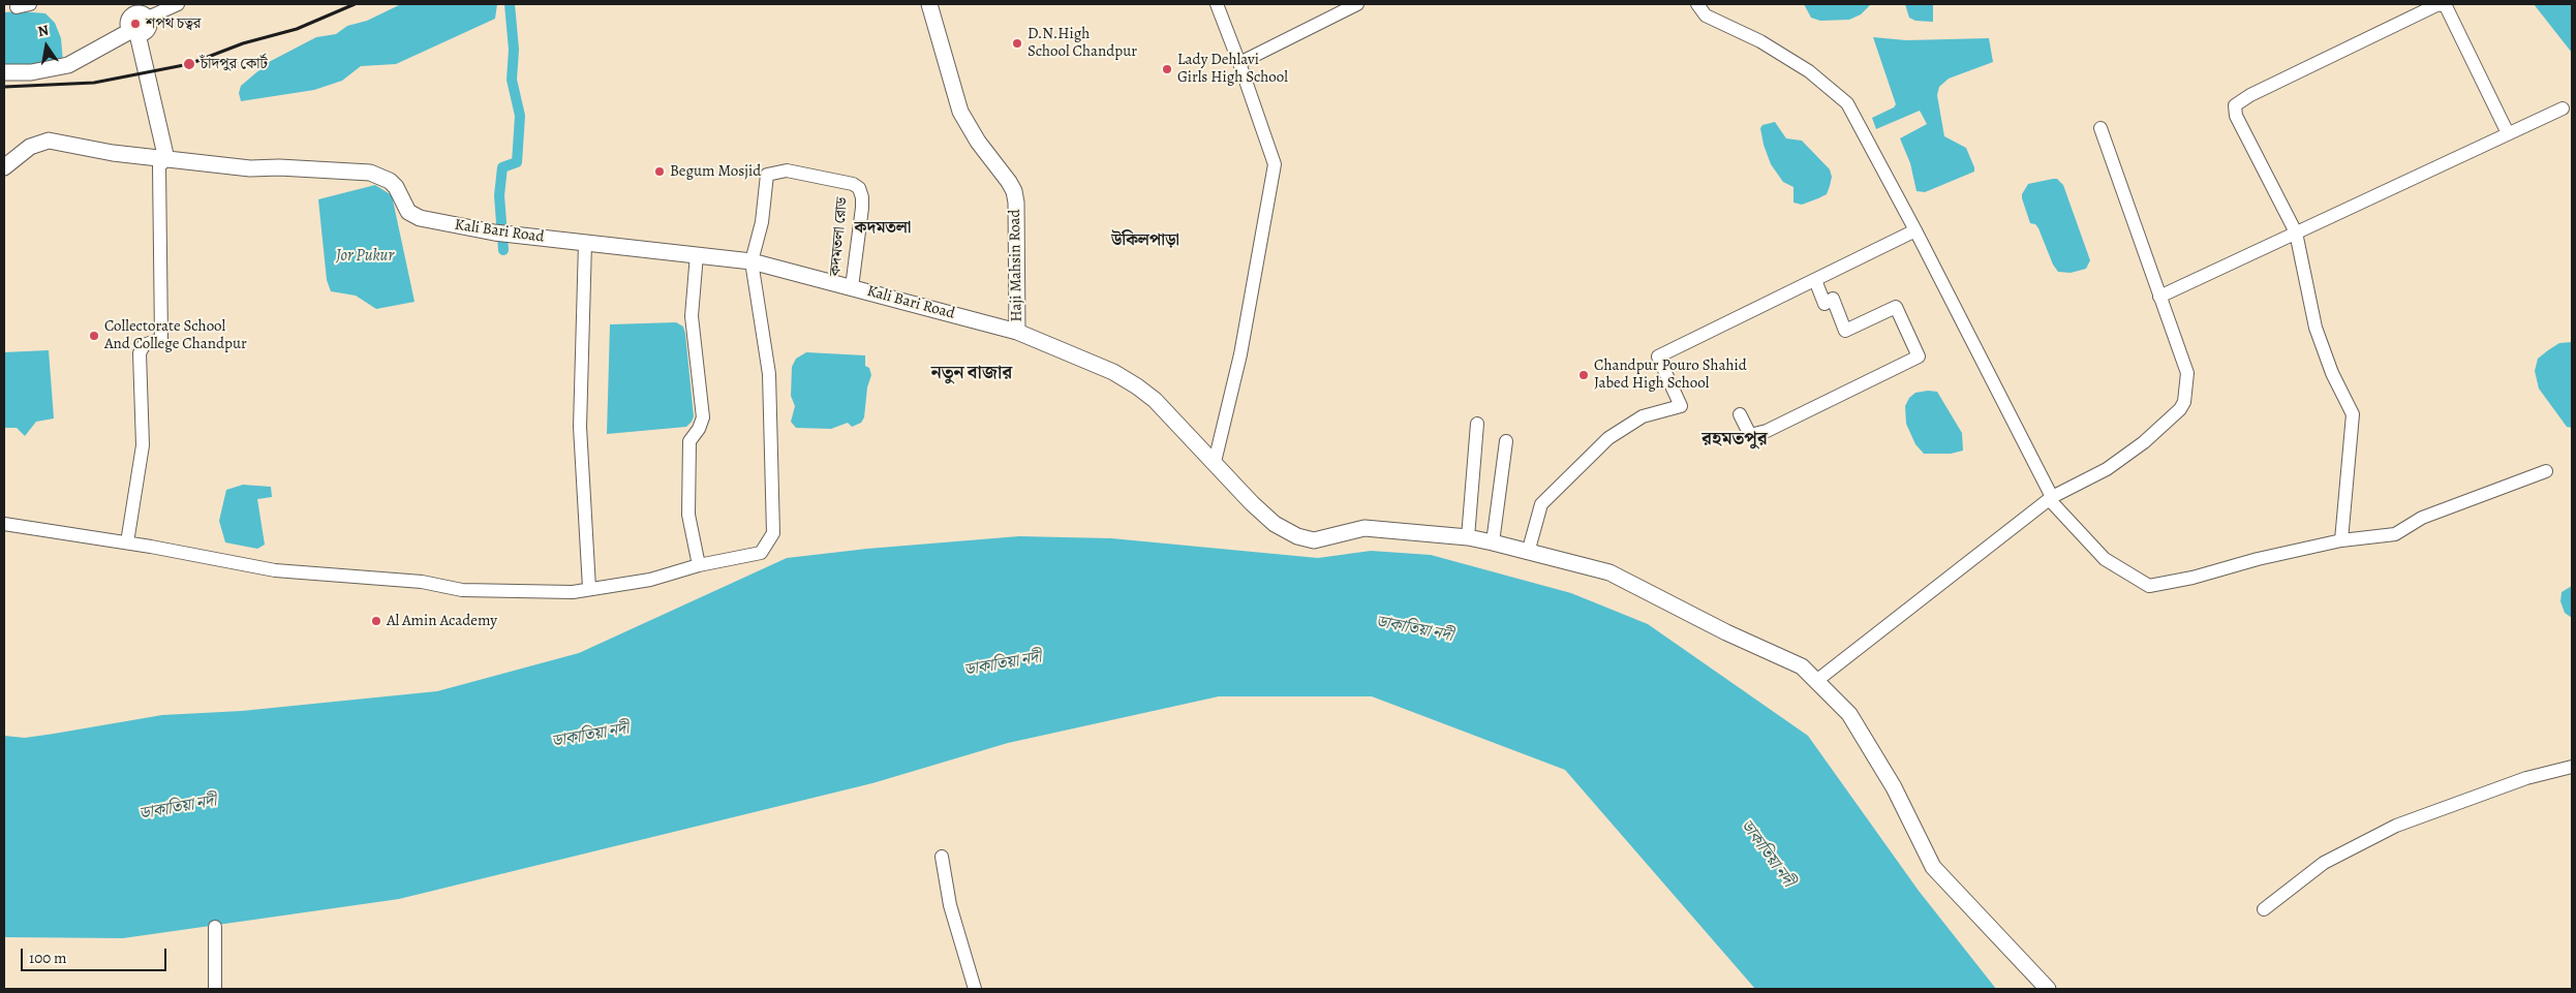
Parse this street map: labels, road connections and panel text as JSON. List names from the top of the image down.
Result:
{
  "streets": {
    "main road": ["Kali Bari Road", "Haji Mahsin Road"],
    "street": ["কদমতলা রোড"]
  },
  "crossings": [
    ["Kali Bari Road", "কদমতলা রোড"],
    ["Kali Bari Road", "Haji Mahsin Road"]
  ],
  "districts": [
    "কদমতলা",
    "উকিলপাড়া",
    "নতুন বাজার",
    "রহমতপুর"
  ],
  "water": ["Jor Pukur", "ডাকাতিয়া নদী"],
  "places": [
    "শপথ চত্বর",
    "D.N.High School Chandpur",
    "চাঁদপুর কোর্ট",
    "Lady Dehlavi Girls High School",
    "Begum Mosjid",
    "Collectorate School And College Chandpur",
    "Chandpur Pouro Shahid Jabed High School",
    "Al Amin Academy"
  ],
  "scale_bar": "100 m",
  "north": "top"
}
